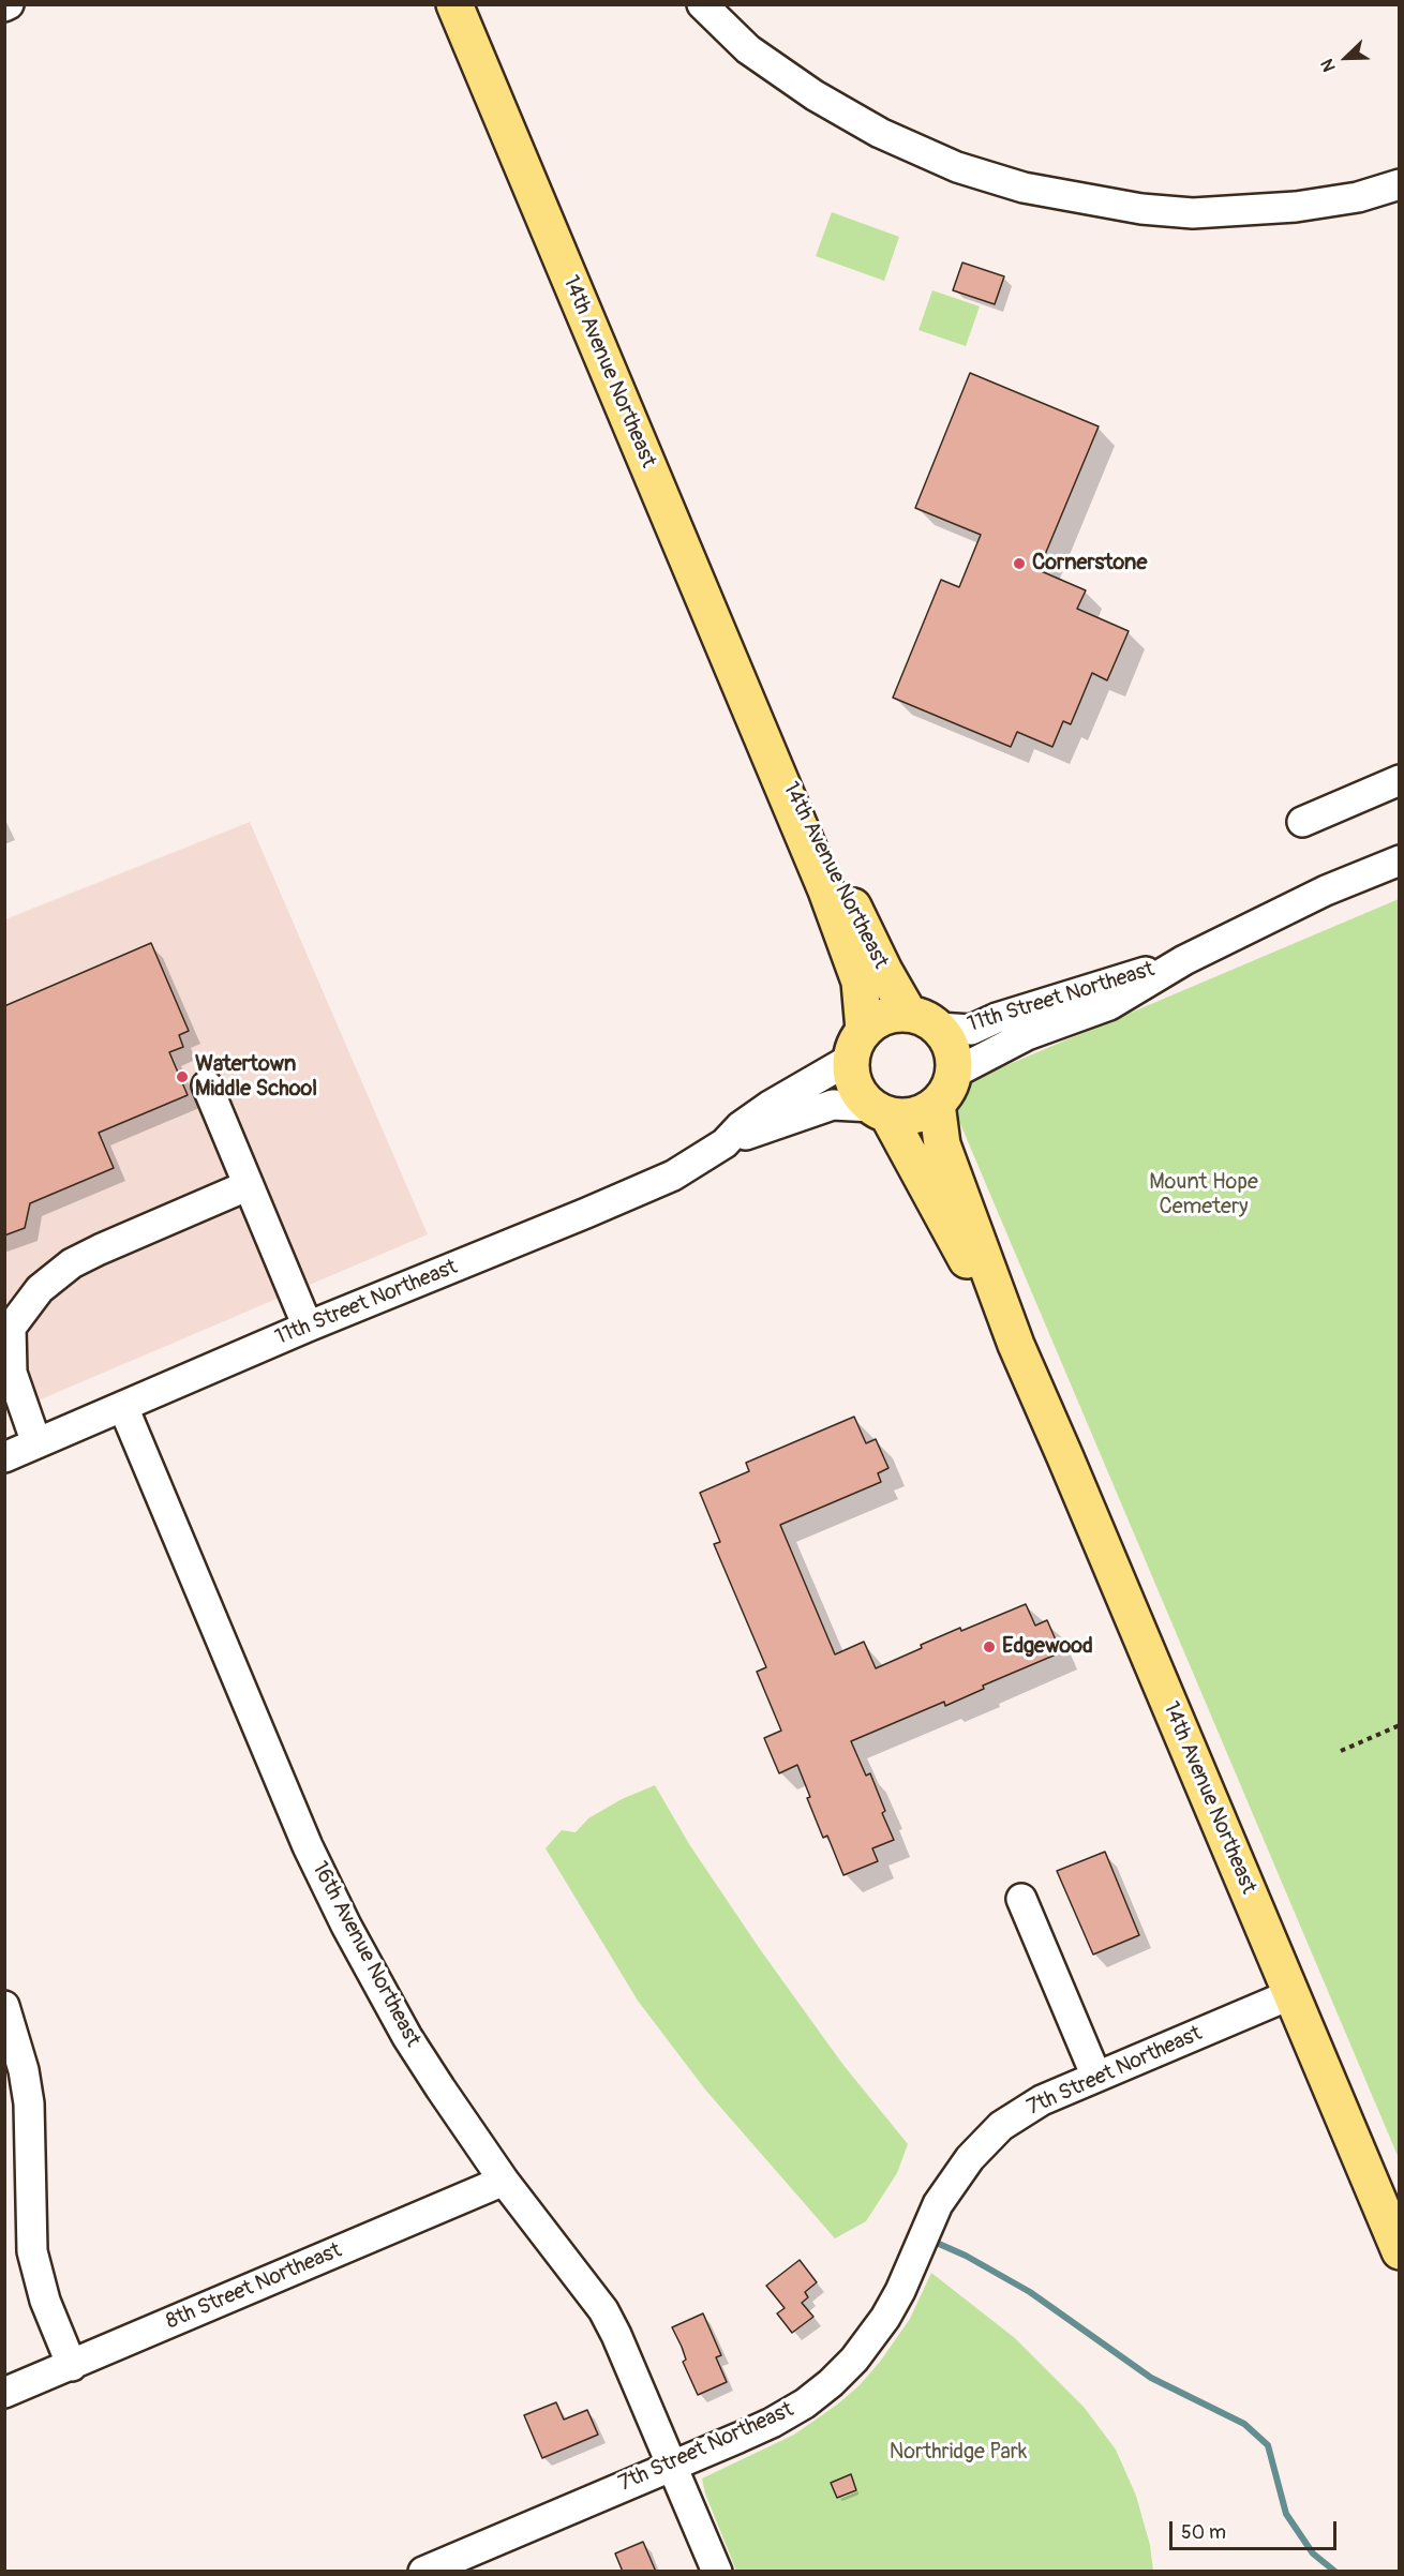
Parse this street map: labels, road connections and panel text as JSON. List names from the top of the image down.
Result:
{
  "streets": {
    "main road": ["14th Avenue Northeast"],
    "street": [
      "11th Street Northeast",
      "16th Avenue Northeast",
      "7th Street Northeast",
      "8th Street Northeast"
    ]
  },
  "crossings": [
    ["14th Avenue Northeast", "11th Street Northeast"],
    ["14th Avenue Northeast", "7th Street Northeast"],
    ["11th Street Northeast", "16th Avenue Northeast"],
    ["16th Avenue Northeast", "7th Street Northeast"],
    ["16th Avenue Northeast", "8th Street Northeast"]
  ],
  "parks": ["Mount Hope Cemetery", "Northridge Park"],
  "places": ["Cornerstone", "Watertown Middle School", "Edgewood"],
  "scale_bar": "50 m",
  "north": "bottom left"
}
